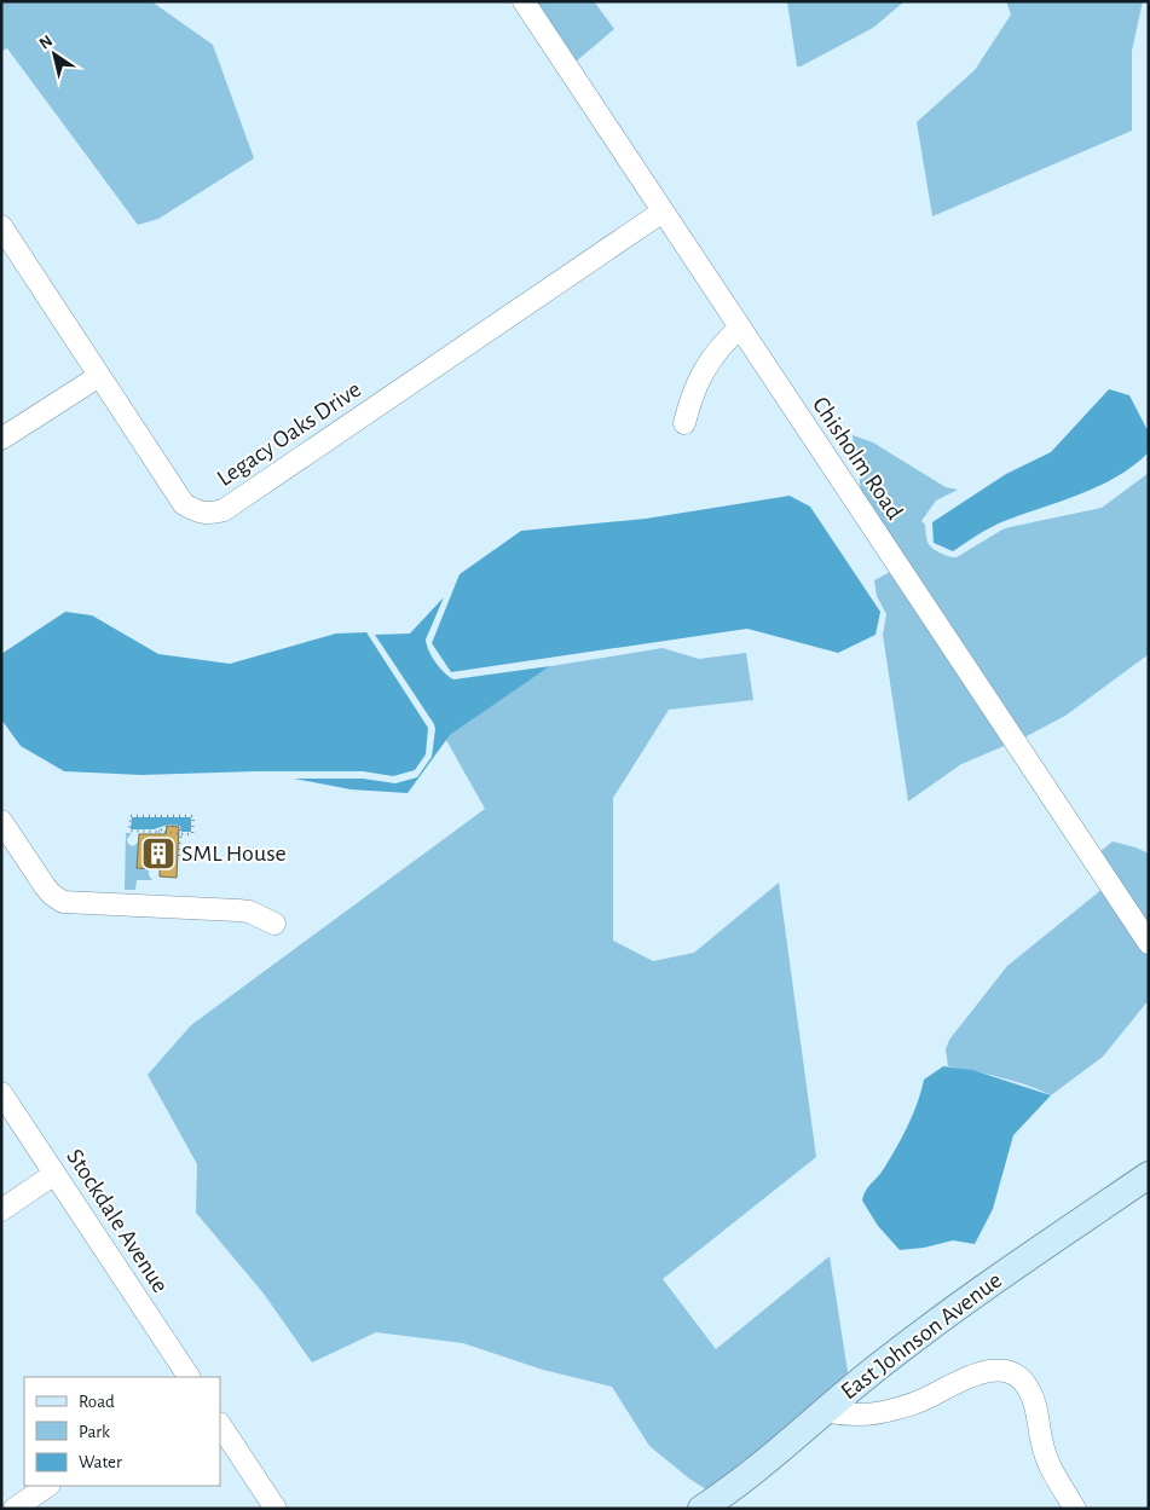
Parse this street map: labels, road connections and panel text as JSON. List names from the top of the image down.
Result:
{
  "streets": {
    "main road": ["East Johnson Avenue"],
    "street": ["Legacy Oaks Drive", "Chisholm Road", "Stockdale Avenue"]
  },
  "crossings": [
    ["Legacy Oaks Drive", "Chisholm Road"]
  ],
  "places": {
    "building": ["SML House"]
  },
  "legend": ["Road", "Park", "Water"],
  "north": "top left"
}
